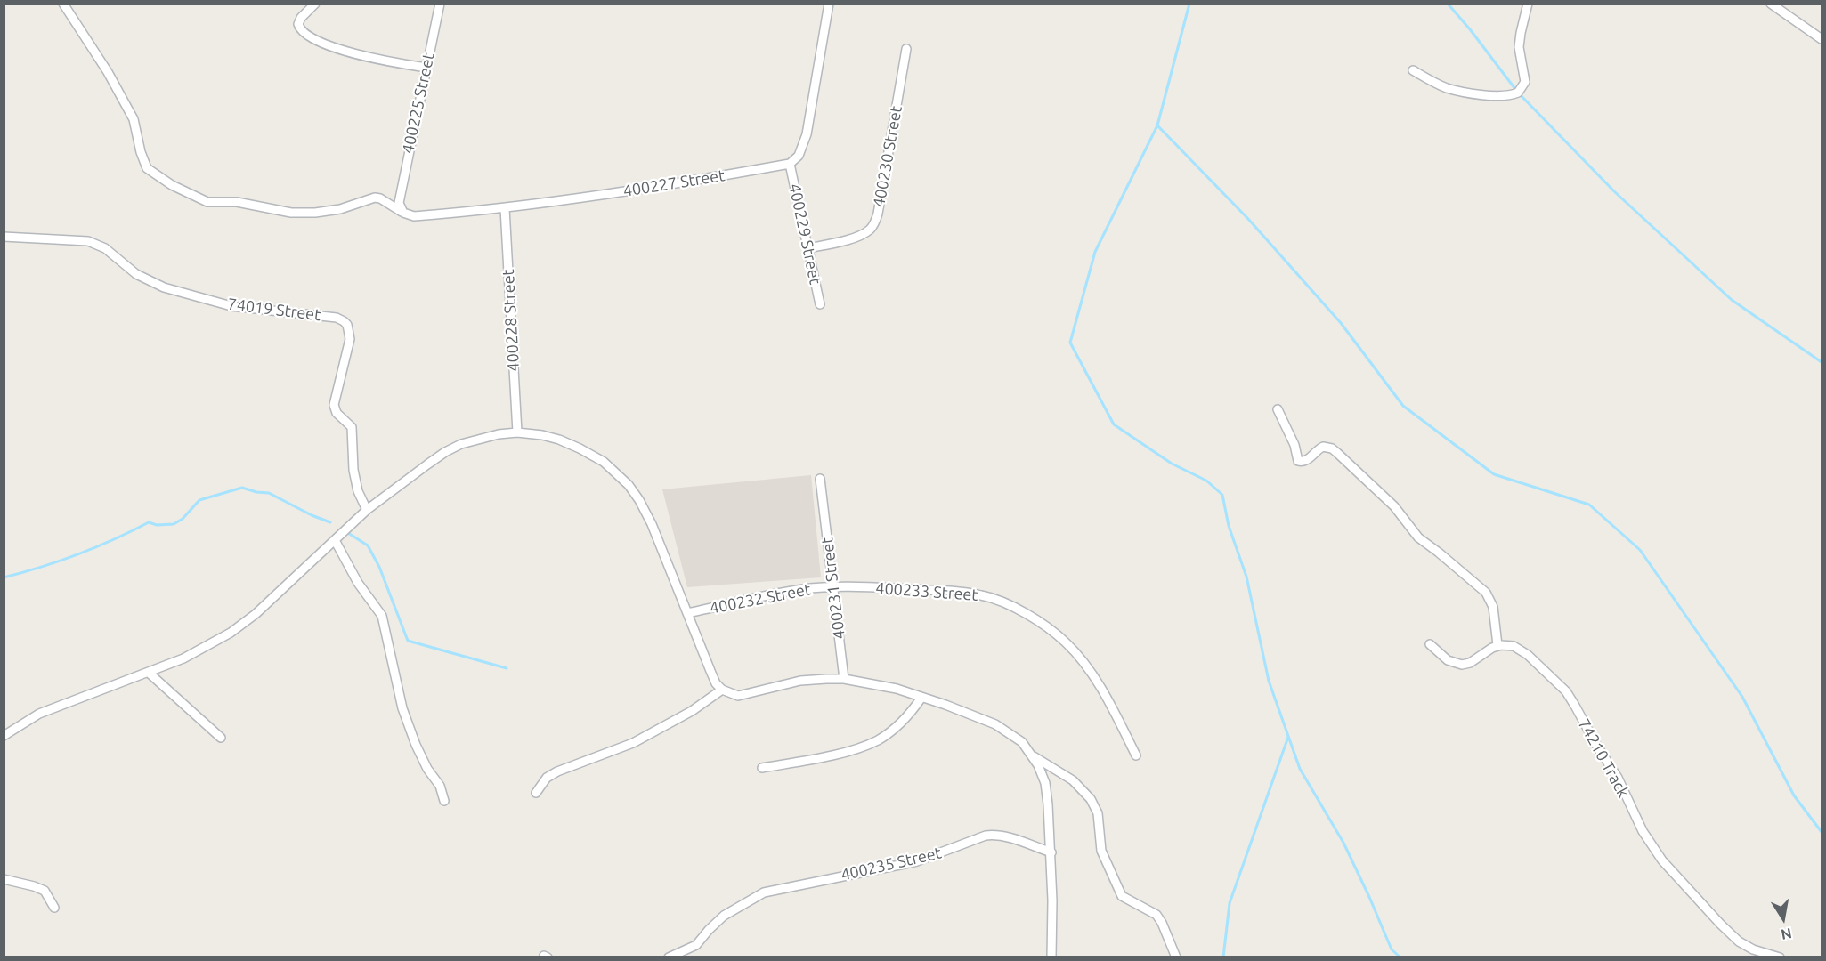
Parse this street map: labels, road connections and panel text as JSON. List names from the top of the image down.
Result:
{
  "streets": {
    "street": [
      "400225 Street",
      "400230 Street",
      "400227 Street",
      "400229 Street",
      "74019 Street",
      "400228 Street",
      "400231 Street",
      "400233 Street",
      "400232 Street",
      "74210 Track",
      "400235 Street"
    ]
  },
  "crossings": [
    ["400225 Street", "400227 Street"],
    ["400230 Street", "400229 Street"],
    ["400227 Street", "400229 Street"],
    ["400227 Street", "400228 Street"],
    ["400231 Street", "400233 Street"],
    ["400231 Street", "400232 Street"],
    ["400233 Street", "400232 Street"]
  ],
  "north": "bottom"
}
